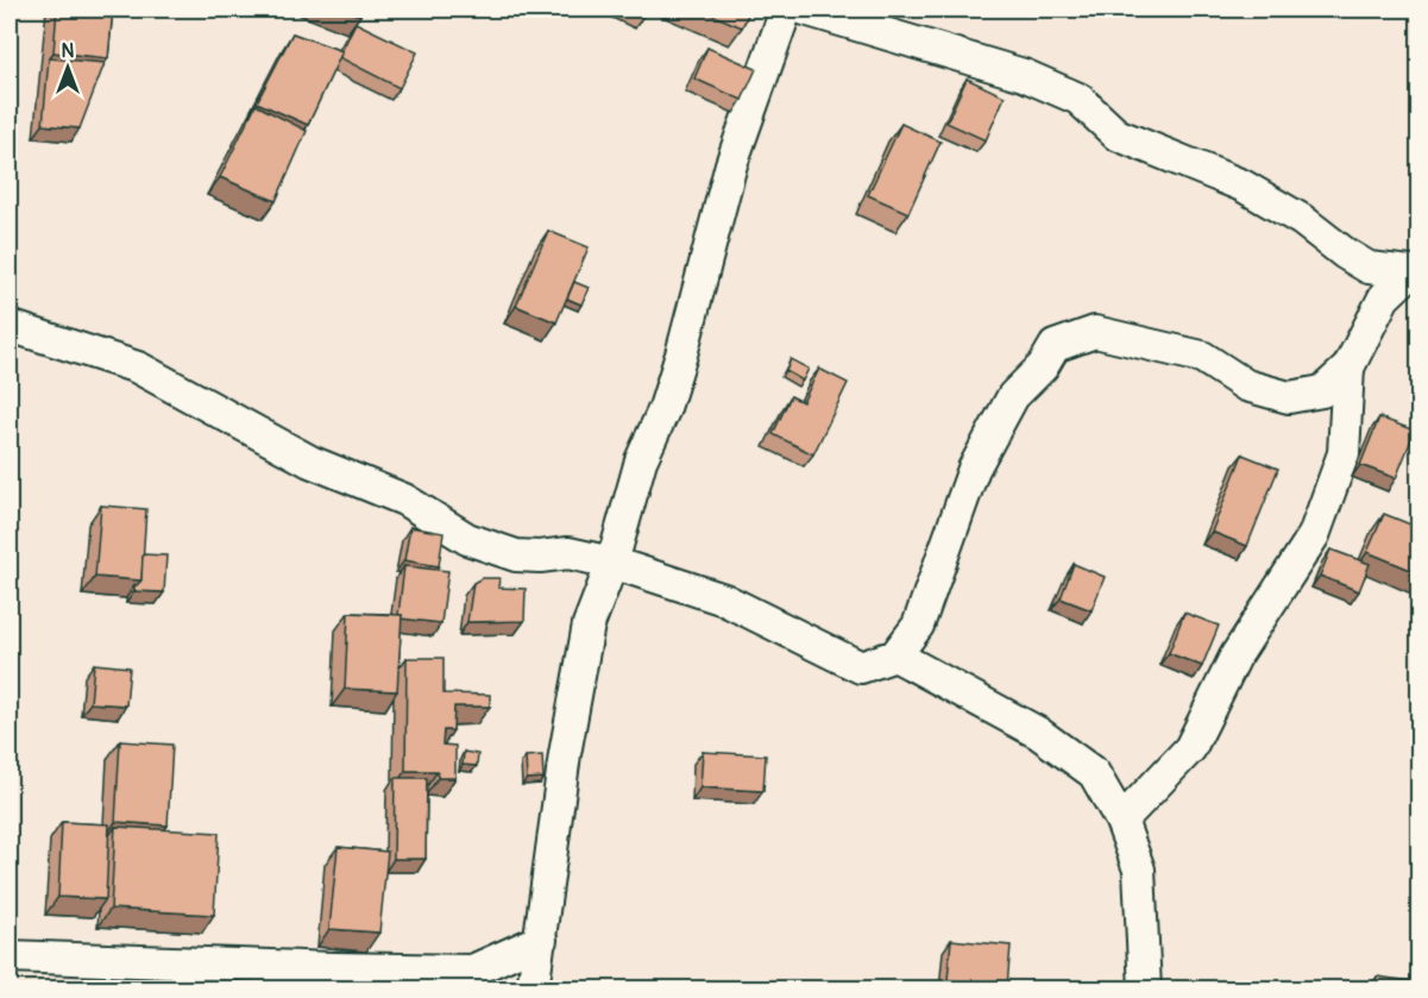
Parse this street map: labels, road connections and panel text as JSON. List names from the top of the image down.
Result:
{
  "north": "top"
}
